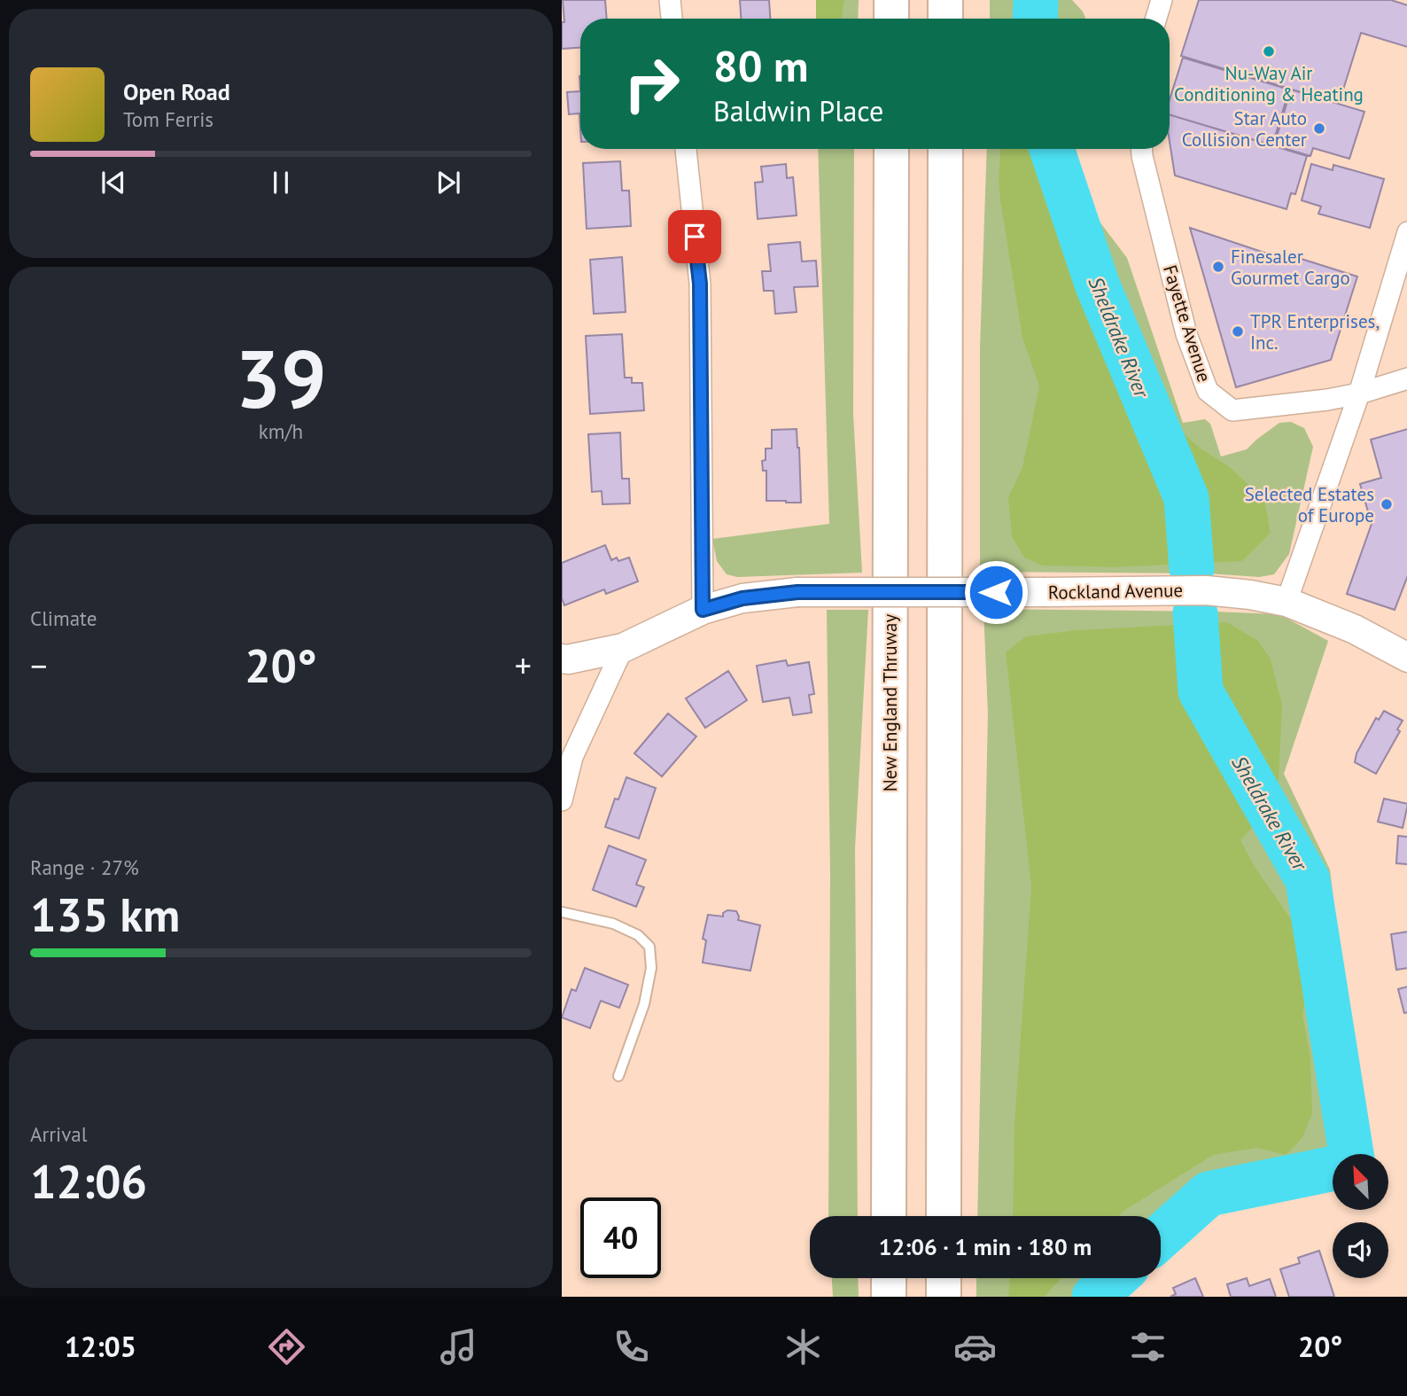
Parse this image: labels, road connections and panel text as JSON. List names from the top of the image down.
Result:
{
  "streets": {
    "highway": ["New England Thruway"],
    "street": ["Fayette Avenue", "Rockland Avenue"]
  },
  "water": ["Sheldrake River"],
  "places": [
    "Nu-Way Air Conditioning & Heating",
    "Star Auto Collision Center",
    "Finesaler Gourmet Cargo",
    "TPR Enterprises, Inc.",
    "Selected Estates of Europe"
  ],
  "north": "top left",
  "page": {
    "turn": ["80 m", "Baldwin Place"],
    "song": ["Open Road", "Tom Ferris"],
    "tile": [
      ["39", "km/h"],
      "Climate",
      ["Range · 27%", "135 km"],
      ["Arrival", "12:06"]
    ],
    "heat": ["−", "20°", "+"],
    "limit": "40",
    "trip": "12:06 · 1 min · 180 m",
    "tabs": ["12:05", "20°"]
  }
}
